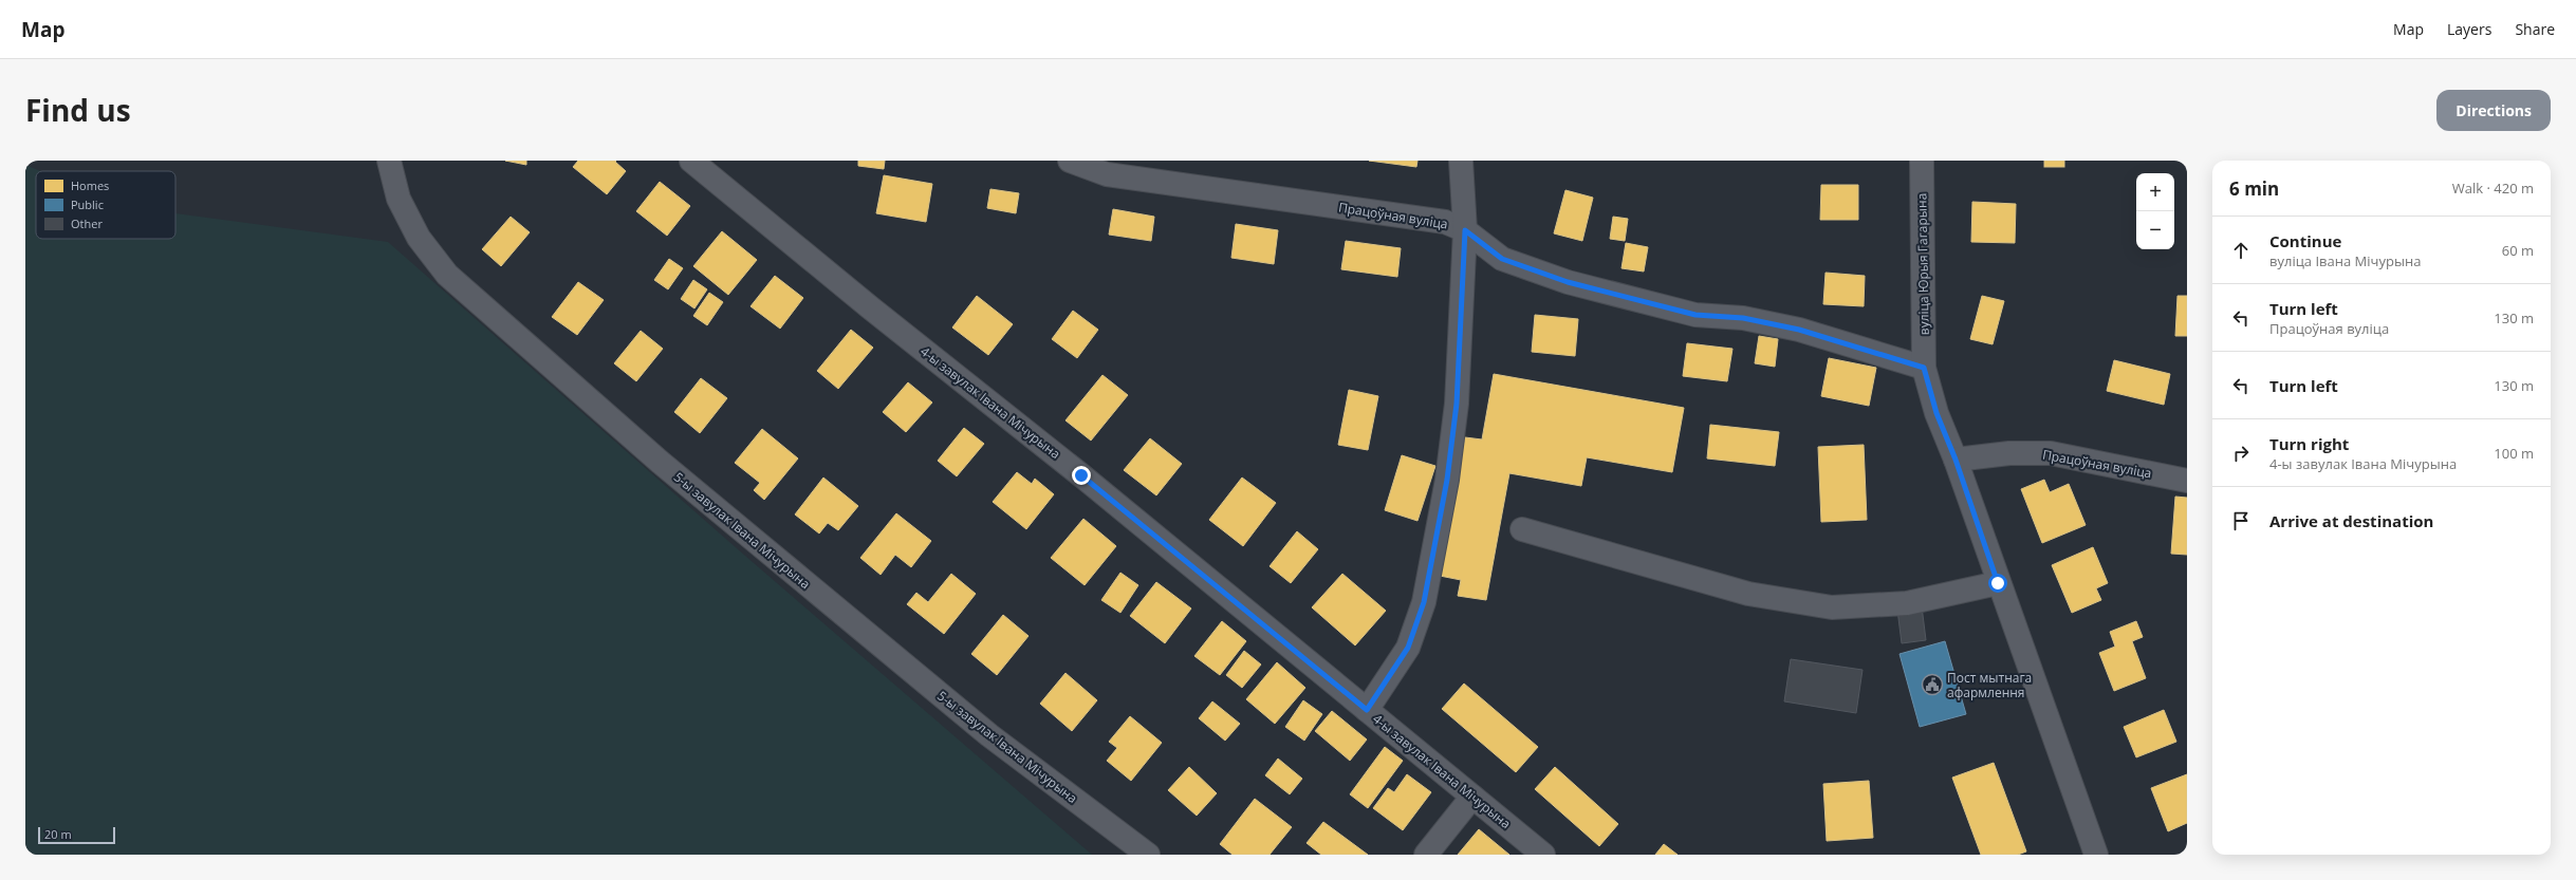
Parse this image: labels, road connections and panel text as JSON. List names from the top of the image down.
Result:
{
  "streets": {
    "street": [
      "Працоўная вуліца",
      "вуліца Юрыя Гагарына",
      "4-ы завулак Івана Мічурына",
      "5-ы завулак Івана Мічурына"
    ]
  },
  "crossings": [
    ["Працоўная вуліца", "вуліца Юрыя Гагарына"]
  ],
  "places": {
    "public building": ["Пост мытнага афармлення"]
  },
  "legend": ["Homes", "Public", "Other"],
  "scale_bar": "20 m",
  "page": {
    "header": "Map",
    "nav": ["Map", "Layers", "Share"],
    "title": "Find us",
    "buttons": "Directions",
    "heading": ["6 min", "Walk · 420 m"],
    "map_buttons": ["+", "−"],
    "list": [
      ["Continue", "вуліца Івана Мічурына", "60 m"],
      ["Turn left", "Працоўная вуліца", "130 m"],
      ["Turn left", "130 m"],
      ["Turn right", "4-ы завулак Івана Мічурына", "100 m"],
      "Arrive at destination"
    ],
    "scale": "20 m"
  }
}
